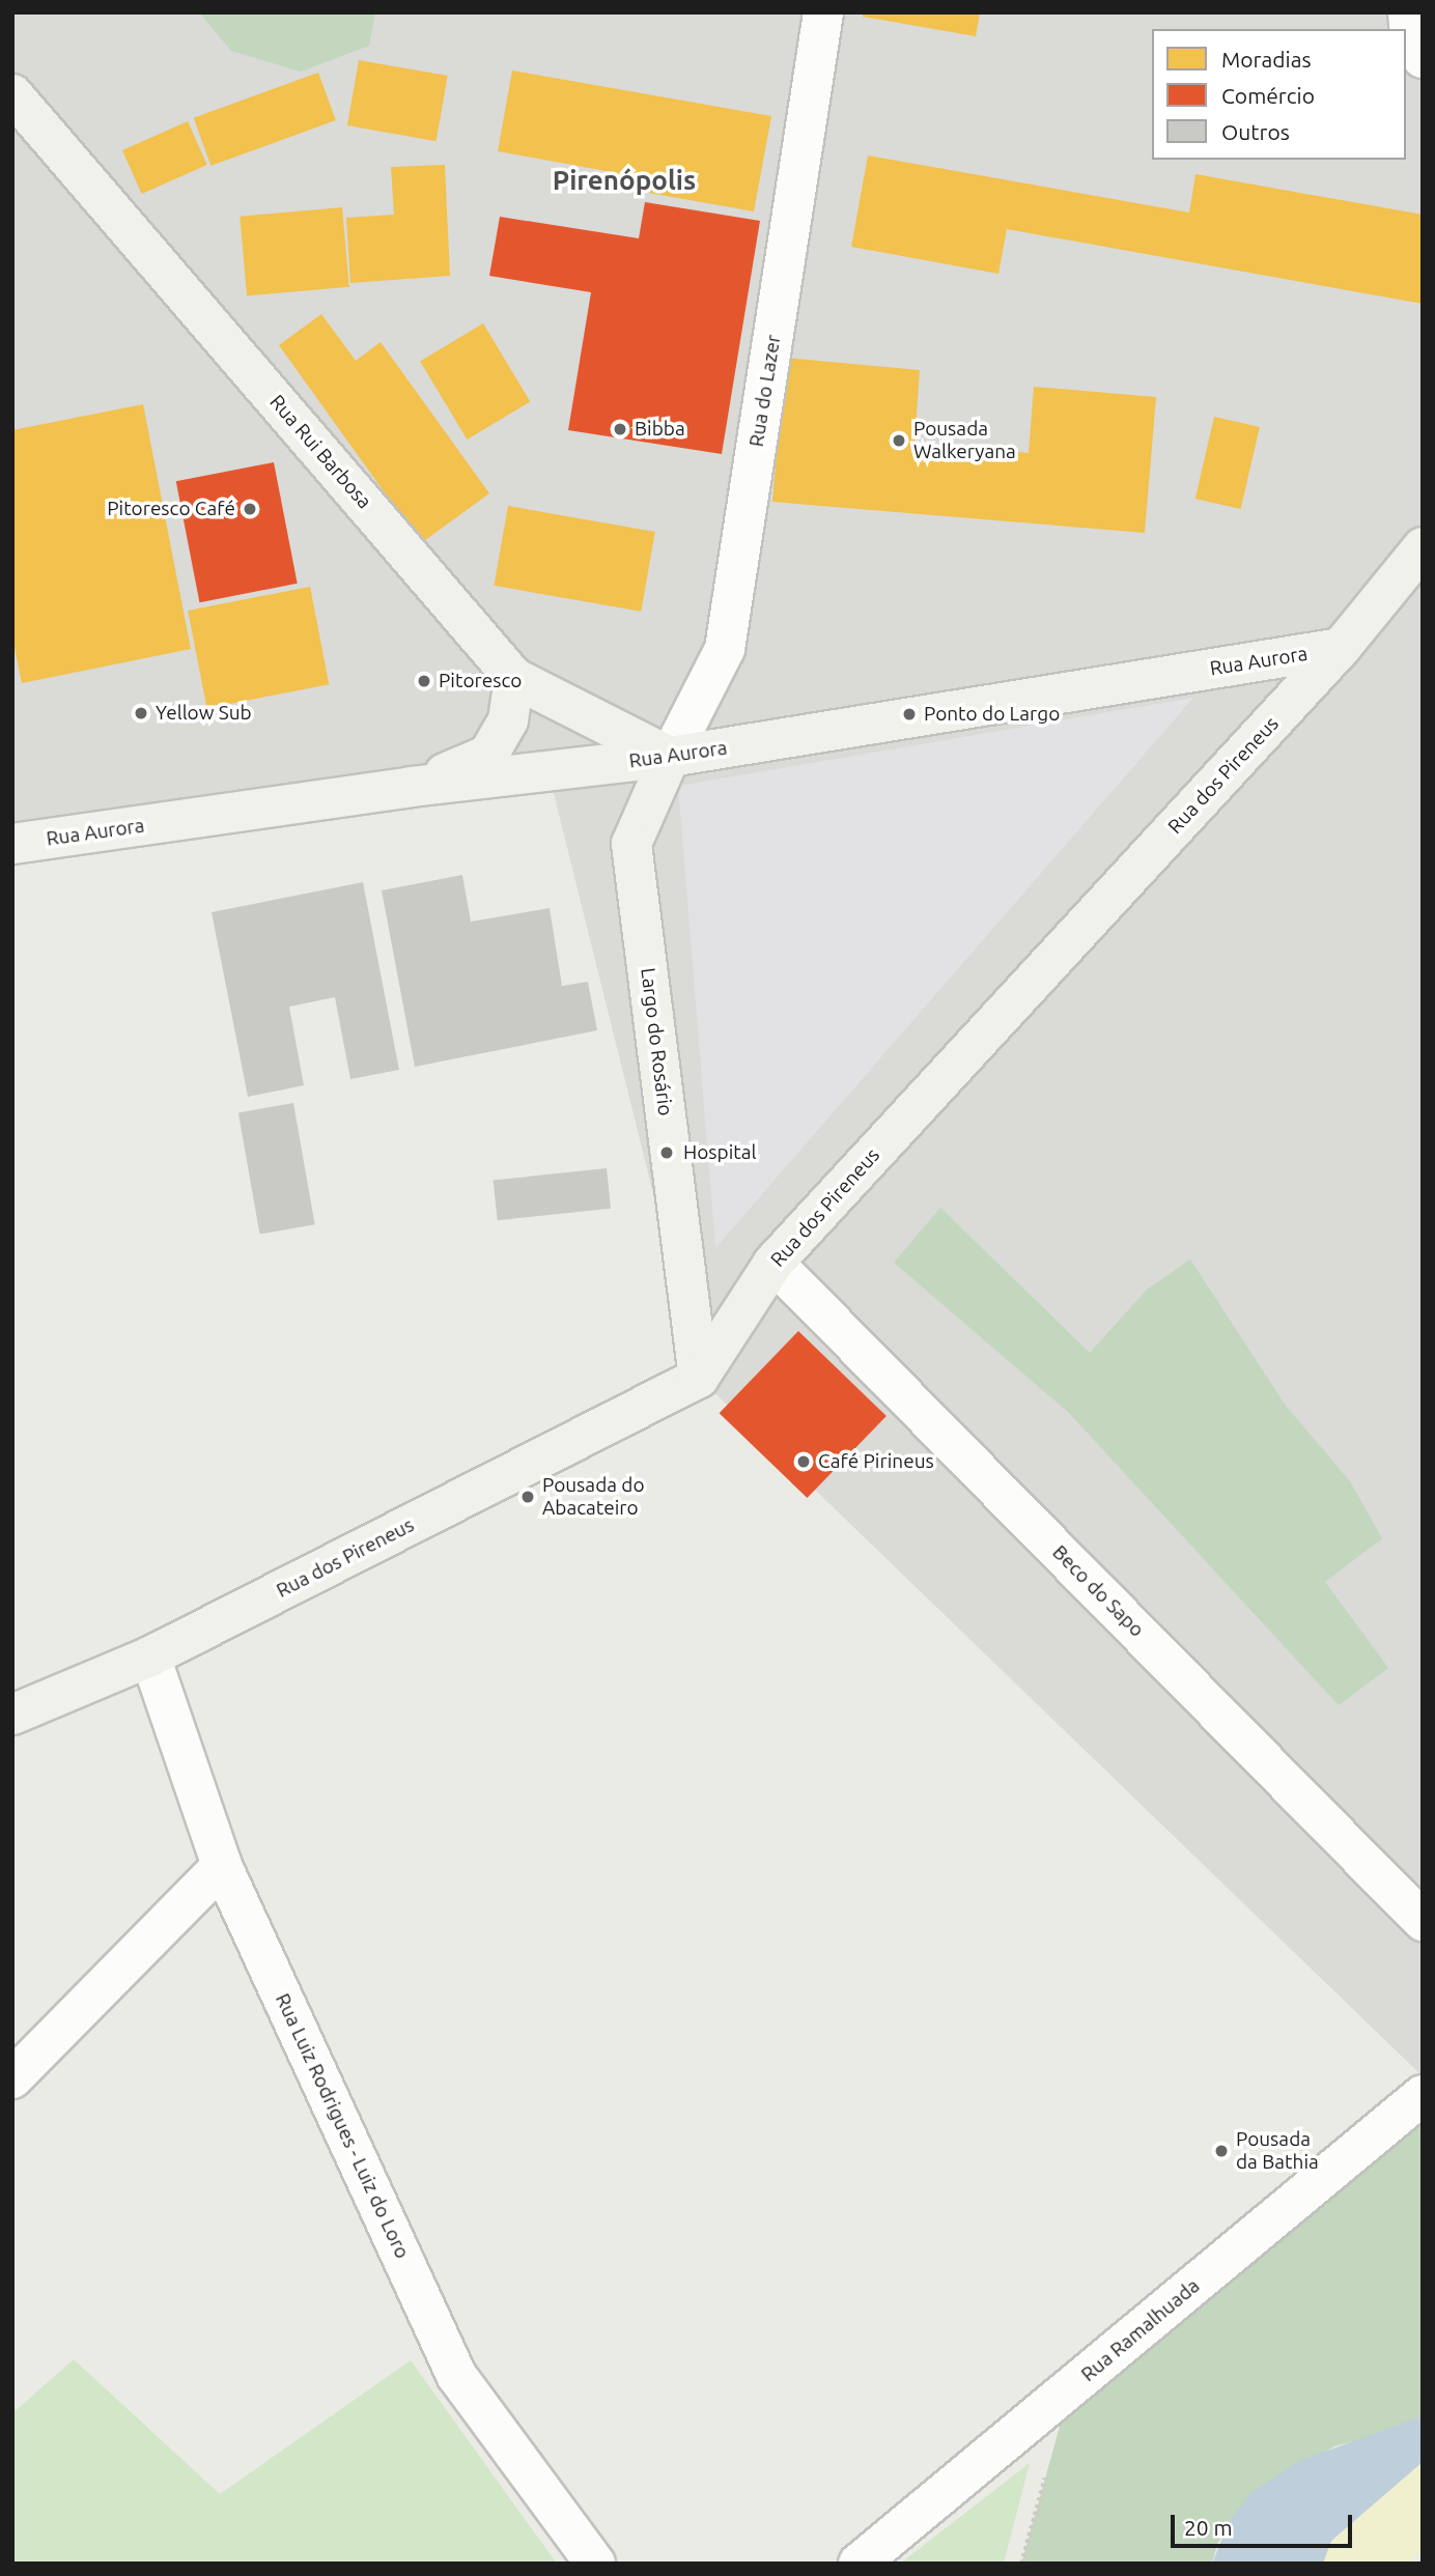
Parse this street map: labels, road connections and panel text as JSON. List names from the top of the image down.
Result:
{
  "streets": {
    "street": [
      "Rua do Lazer",
      "Rua Rui Barbosa",
      "Rua Aurora",
      "Rua dos Pireneus",
      "Largo do Rosário",
      "Beco do Sapo",
      "Rua Luiz Rodrigues - Luiz do Loro",
      "Rua Ramalhuada"
    ]
  },
  "crossings": [
    ["Rua do Lazer", "Rua Rui Barbosa"],
    ["Rua do Lazer", "Rua Aurora"],
    ["Rua do Lazer", "Largo do Rosário"],
    ["Rua Rui Barbosa", "Rua Aurora"],
    ["Rua Rui Barbosa", "Largo do Rosário"],
    ["Rua Aurora", "Rua dos Pireneus"],
    ["Rua Aurora", "Largo do Rosário"],
    ["Rua dos Pireneus", "Largo do Rosário"],
    ["Rua dos Pireneus", "Beco do Sapo"],
    ["Rua dos Pireneus", "Rua Luiz Rodrigues - Luiz do Loro"]
  ],
  "districts": ["Pirenópolis"],
  "places": [
    "Bibba",
    "Pousada Walkeryana",
    "Pitoresco Café",
    "Pitoresco",
    "Yellow Sub",
    "Ponto do Largo",
    "Hospital",
    "Café Pirineus",
    "Pousada do Abacateiro",
    "Pousada da Bathia"
  ],
  "legend": ["Moradias", "Comércio", "Outros"],
  "scale_bar": "20 m"
}
